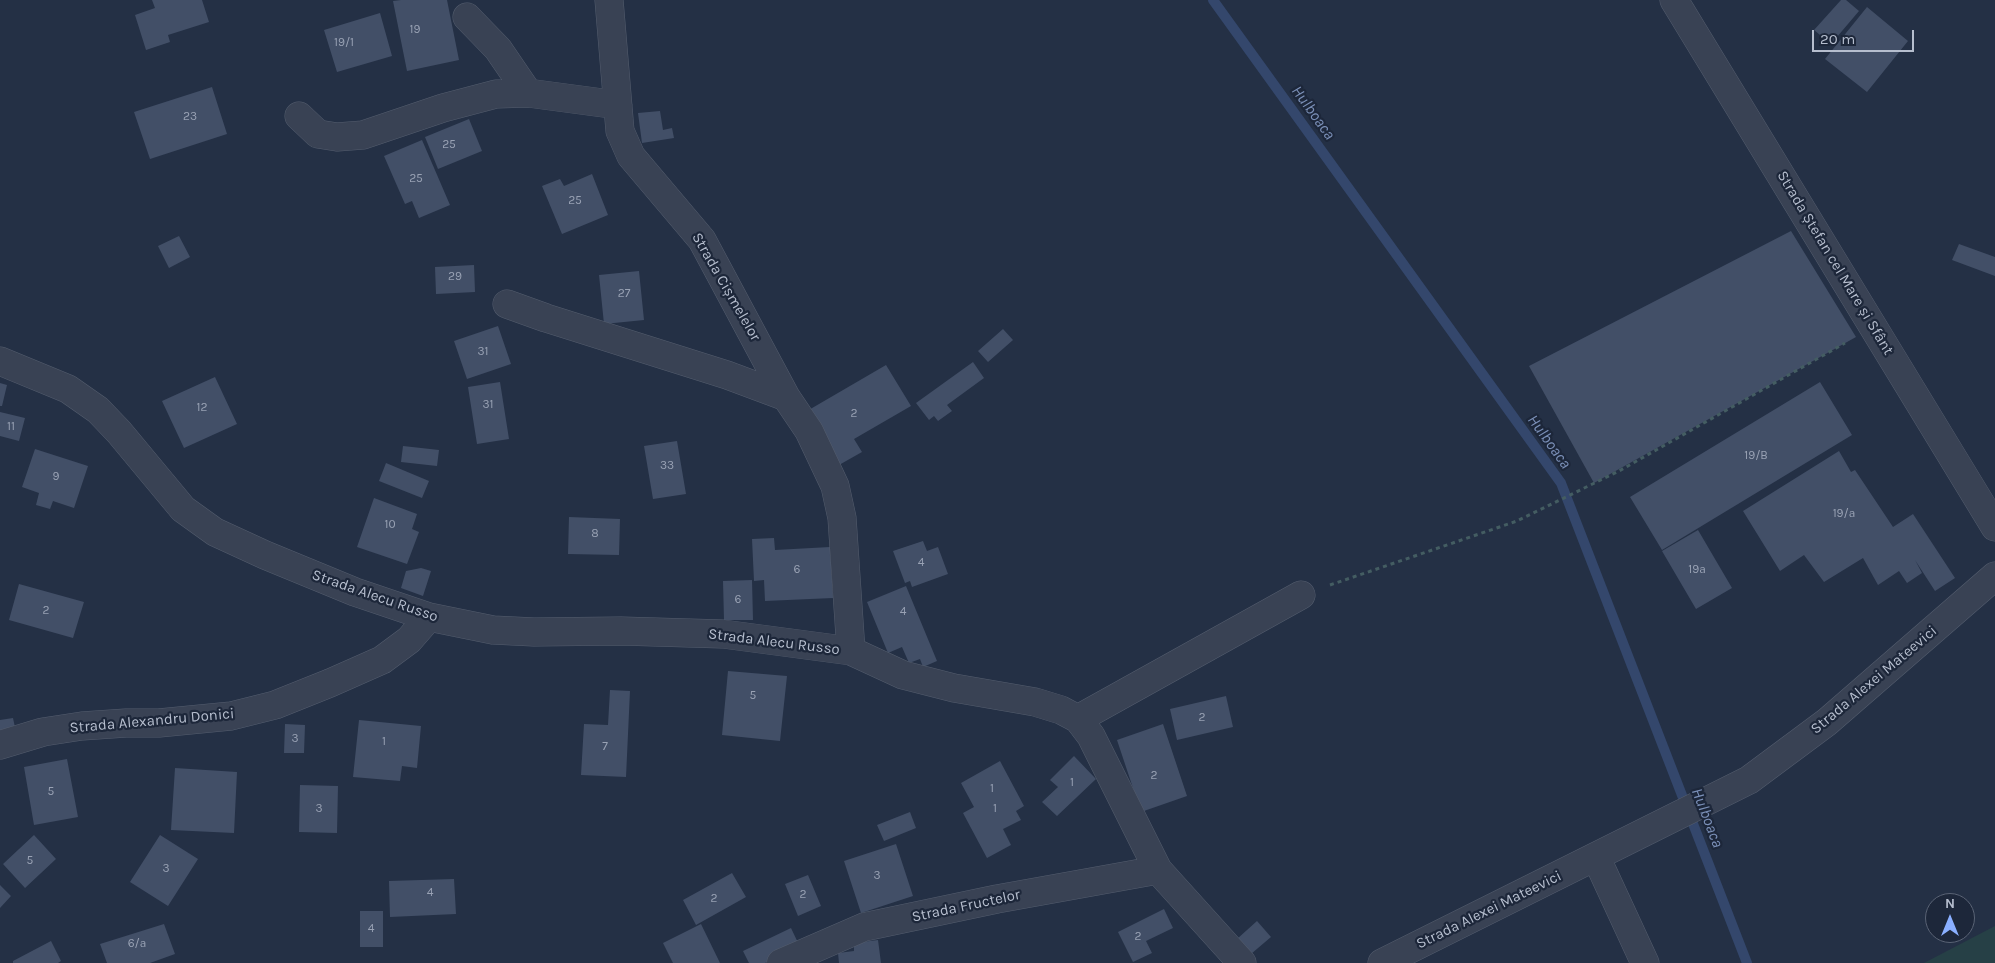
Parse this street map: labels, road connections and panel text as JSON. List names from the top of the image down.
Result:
{
  "streets": {
    "street": [
      "Strada Ștefan cel Mare și Sfânt",
      "Strada Cișmelelor",
      "Strada Alecu Russo",
      "Strada Alexei Mateevici",
      "Strada Alexandru Donici",
      "Strada Fructelor"
    ]
  },
  "crossings": [
    ["Strada Cișmelelor", "Strada Alecu Russo"],
    ["Strada Alecu Russo", "Strada Alexandru Donici"],
    ["Strada Alecu Russo", "Strada Fructelor"]
  ],
  "water": ["Hulboaca"],
  "house_numbers": [
    "19",
    "19/1",
    "23",
    "25",
    "25",
    "25",
    "29",
    "27",
    "31",
    "31",
    "12",
    "2",
    "11",
    "19/B",
    "33",
    "9",
    "19/a",
    "10",
    "8",
    "4",
    "6",
    "19a",
    "6",
    "2",
    "4",
    "5",
    "2",
    "3",
    "1",
    "7",
    "2",
    "1",
    "1",
    "5",
    "3",
    "1",
    "5",
    "3",
    "3",
    "4",
    "2",
    "2",
    "4",
    "2",
    "6/a"
  ],
  "scale_bar": "20 m",
  "north": "top"
}
